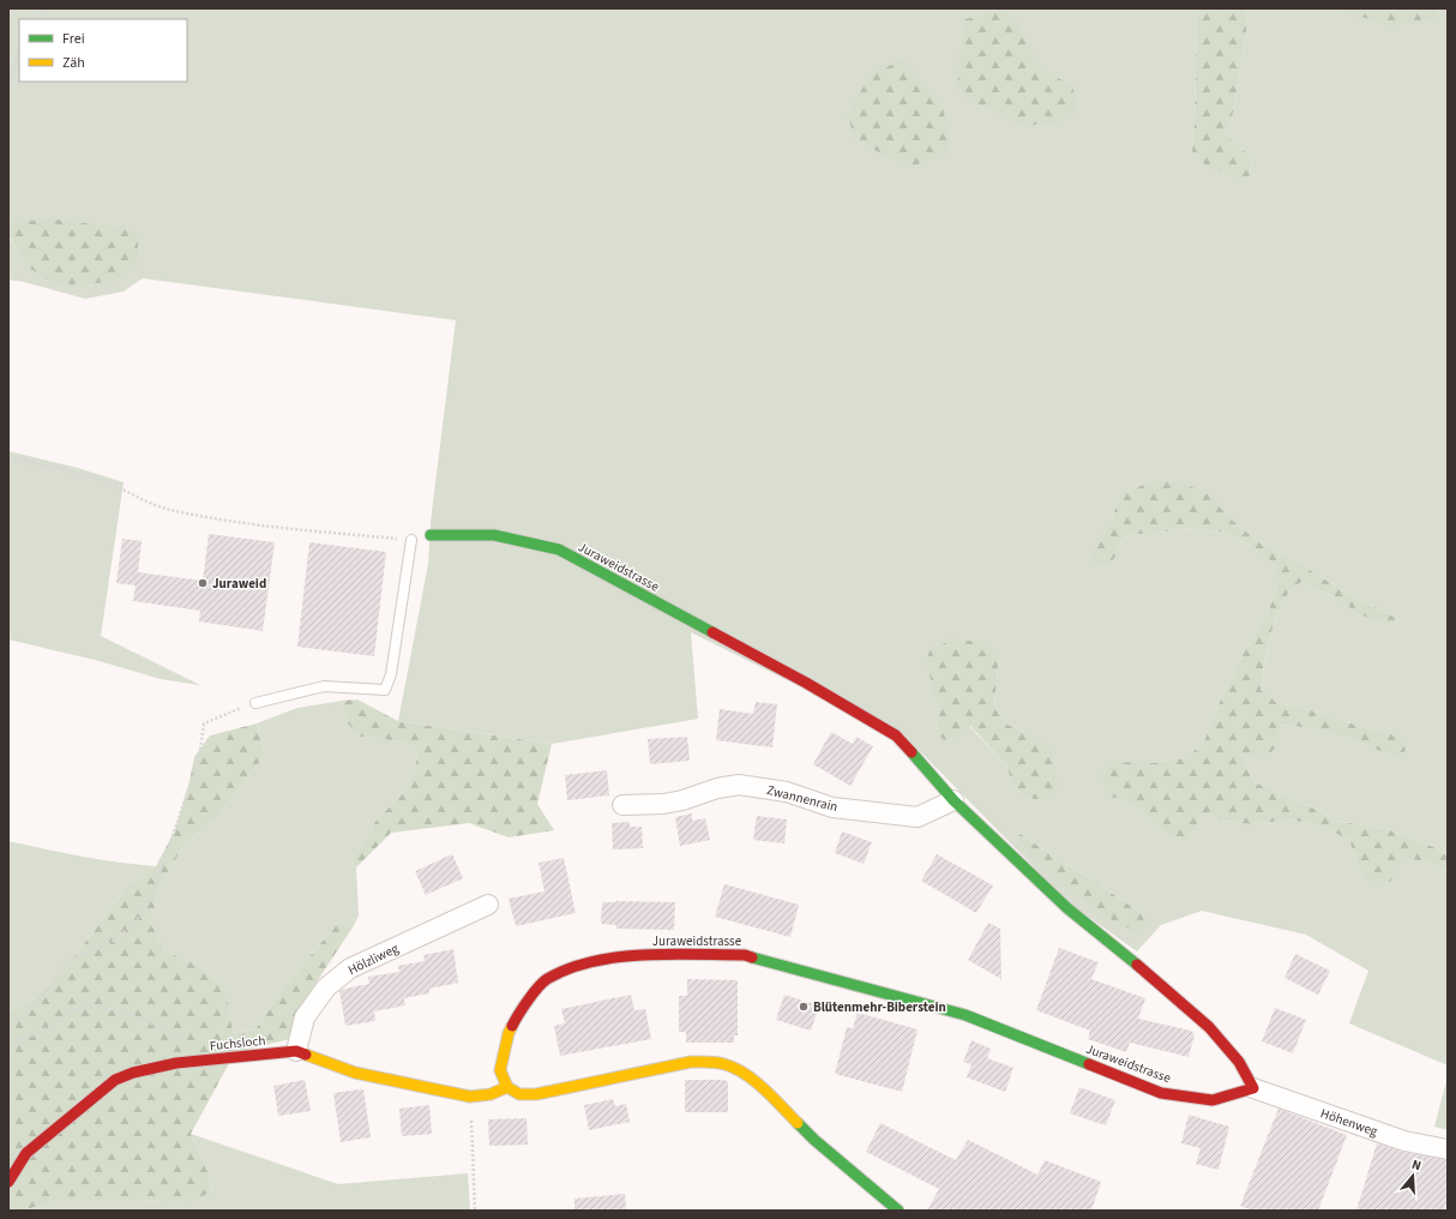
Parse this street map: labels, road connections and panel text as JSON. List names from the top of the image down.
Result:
{
  "streets": {
    "street": [
      "Juraweidstrasse",
      "Zwannenrain",
      "Hölzliweg",
      "Fuchsloch",
      "Höhenweg"
    ]
  },
  "crossings": [
    ["Juraweidstrasse", "Zwannenrain"],
    ["Juraweidstrasse", "Fuchsloch"],
    ["Juraweidstrasse", "Höhenweg"],
    ["Hölzliweg", "Fuchsloch"]
  ],
  "places": ["Juraweid", "Blütenmehr-Biberstein"],
  "legend": ["Frei", "Zäh"],
  "north": "top"
}
